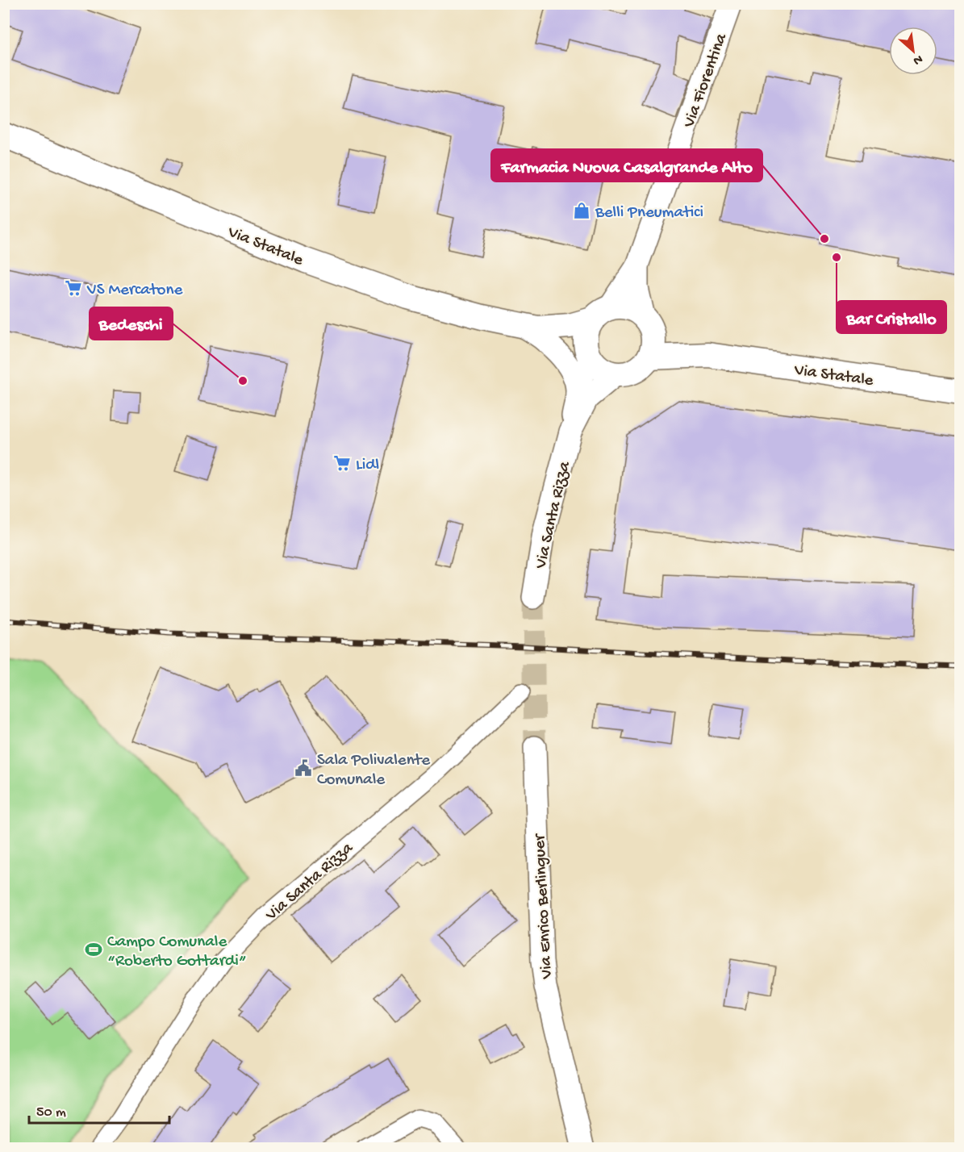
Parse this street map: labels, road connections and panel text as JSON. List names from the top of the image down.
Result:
{
  "streets": {
    "main road": ["Via Statale"],
    "street": ["Via Fiorentina", "Via Santa Rizza", "Via Enrico Berlinguer"]
  },
  "crossings": [
    ["Via Fiorentina", "Via Statale"],
    ["Via Fiorentina", "Via Santa Rizza"],
    ["Via Statale", "Via Santa Rizza"]
  ],
  "places": {
    "shop": ["Belli Pneumatici"],
    "other": ["Farmacia Nuova Casalgrande Alto", "Bar Cristallo", "Bedeschi"],
    "supermarket": ["VS Mercatone", "Lidl"],
    "public building": ["Sala Polivalente Comunale"],
    "sports": ["Campo Comunale “Roberto Gottardi”"]
  },
  "scale_bar": "50 m",
  "north": "bottom right"
}
